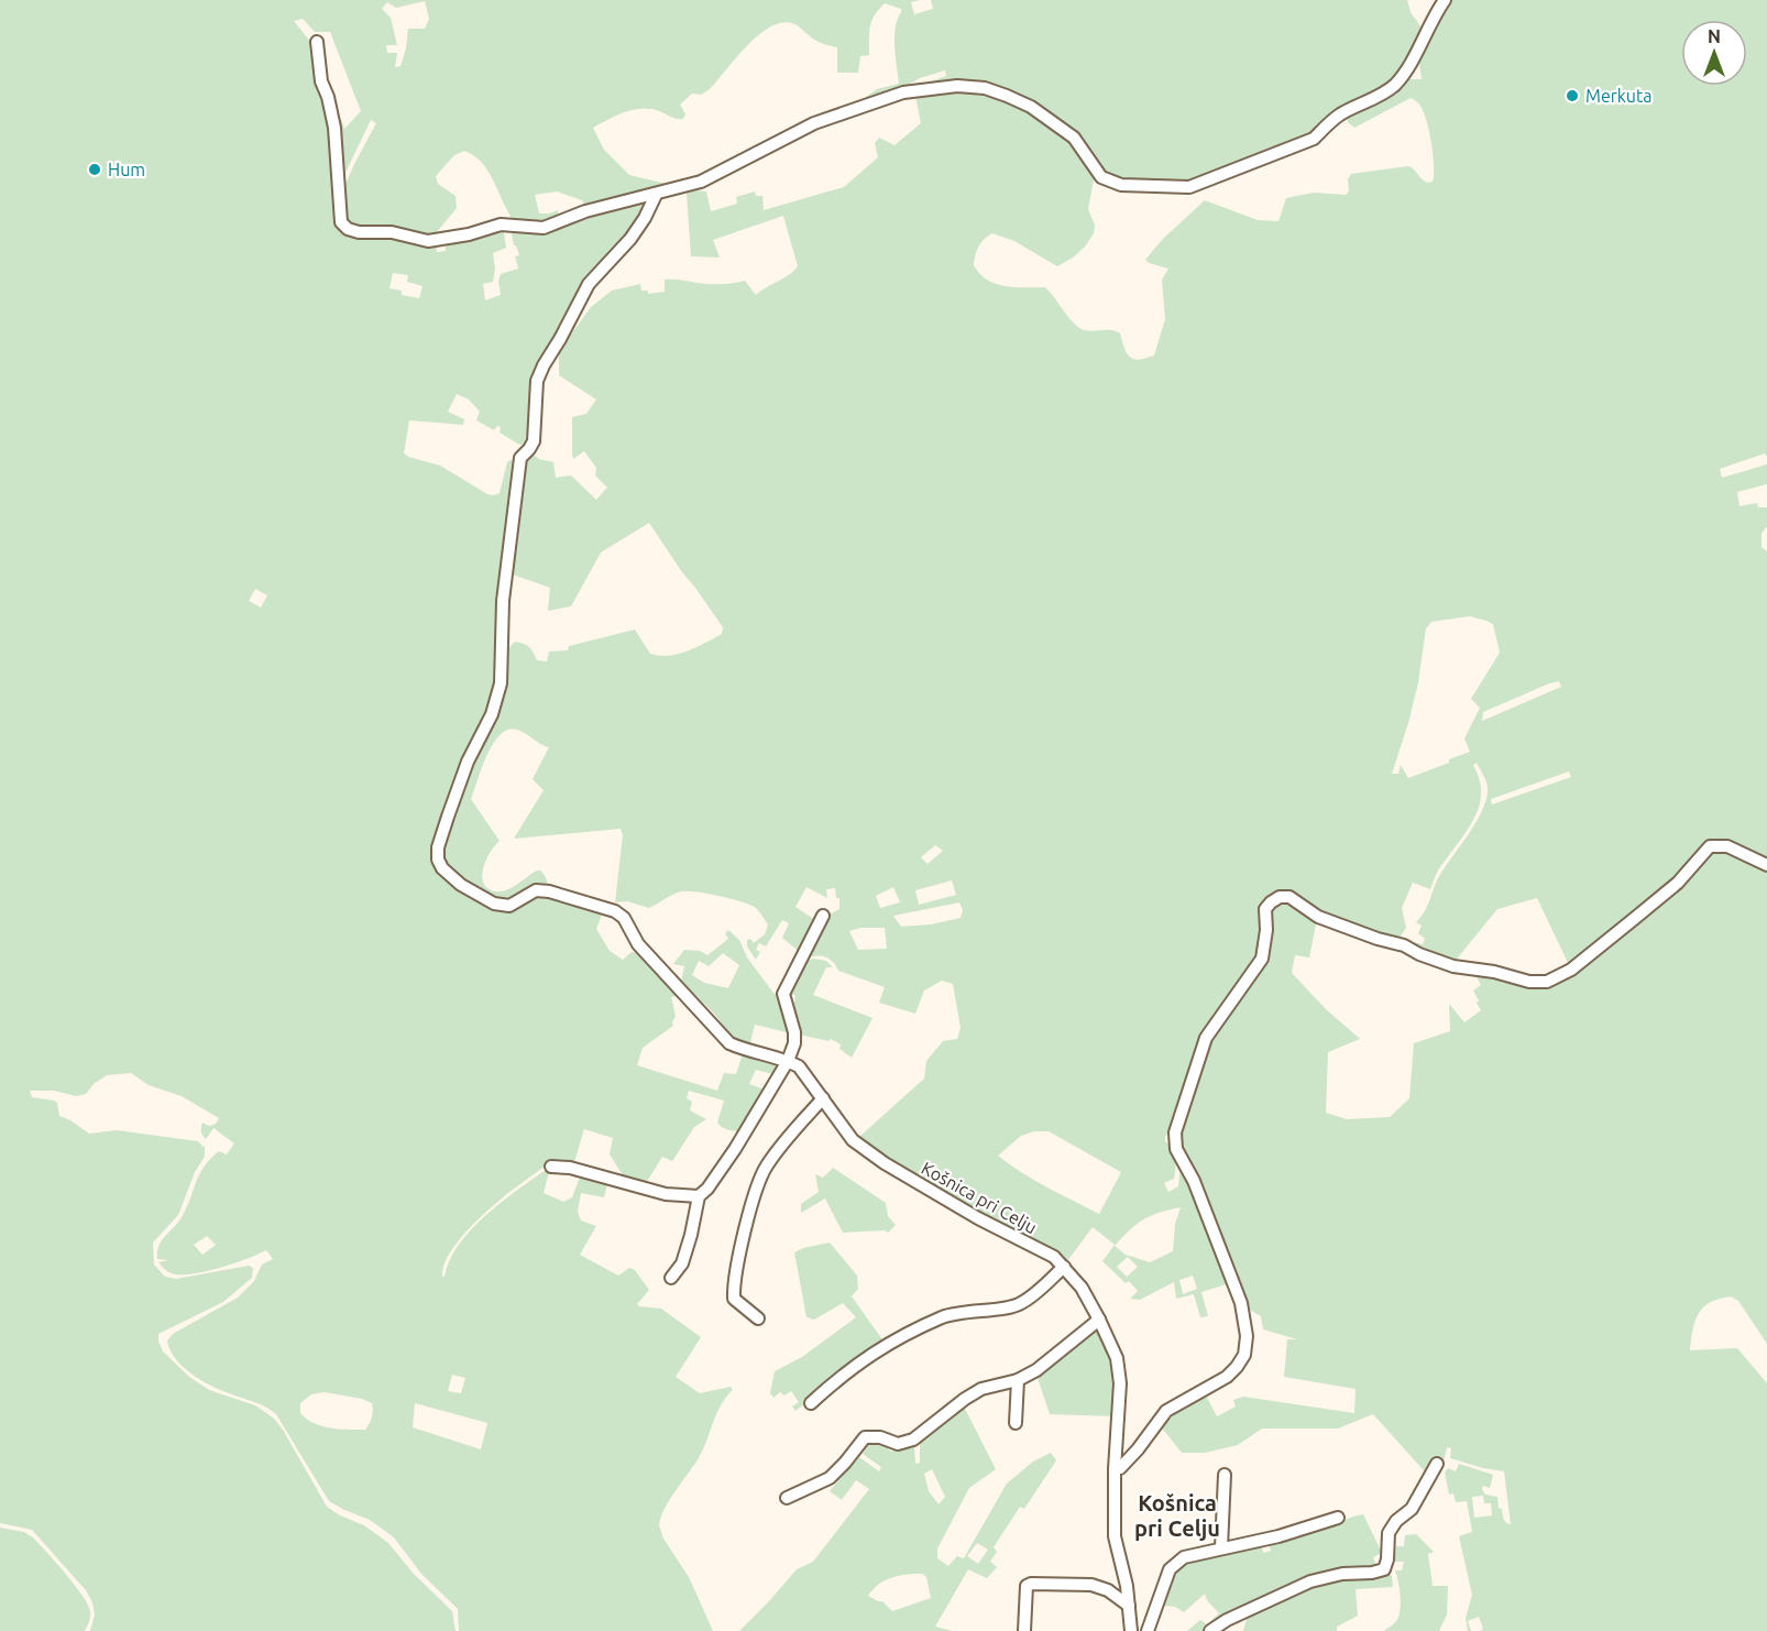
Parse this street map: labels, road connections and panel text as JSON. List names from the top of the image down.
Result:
{
  "streets": {
    "street": ["Košnica pri Celju"]
  },
  "districts": ["Košnica pri Celju"],
  "places": ["Merkuta", "Hum"],
  "north": "top"
}
